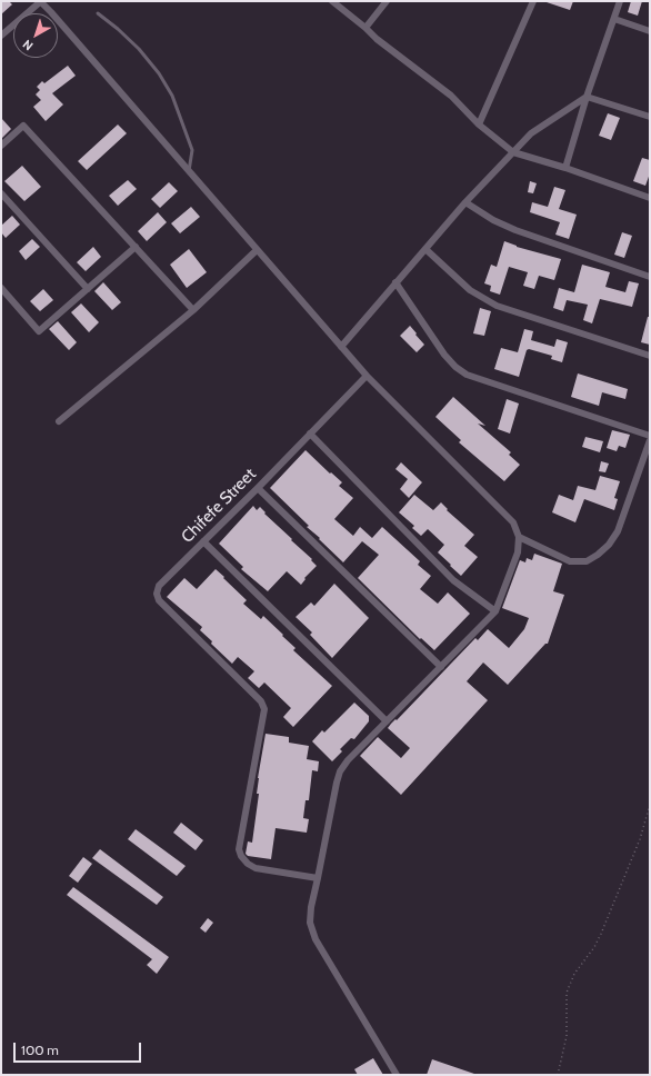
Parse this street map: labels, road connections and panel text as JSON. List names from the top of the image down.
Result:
{
  "streets": {
    "street": ["Chifefe Street"]
  },
  "scale_bar": "100 m",
  "north": "bottom left"
}
